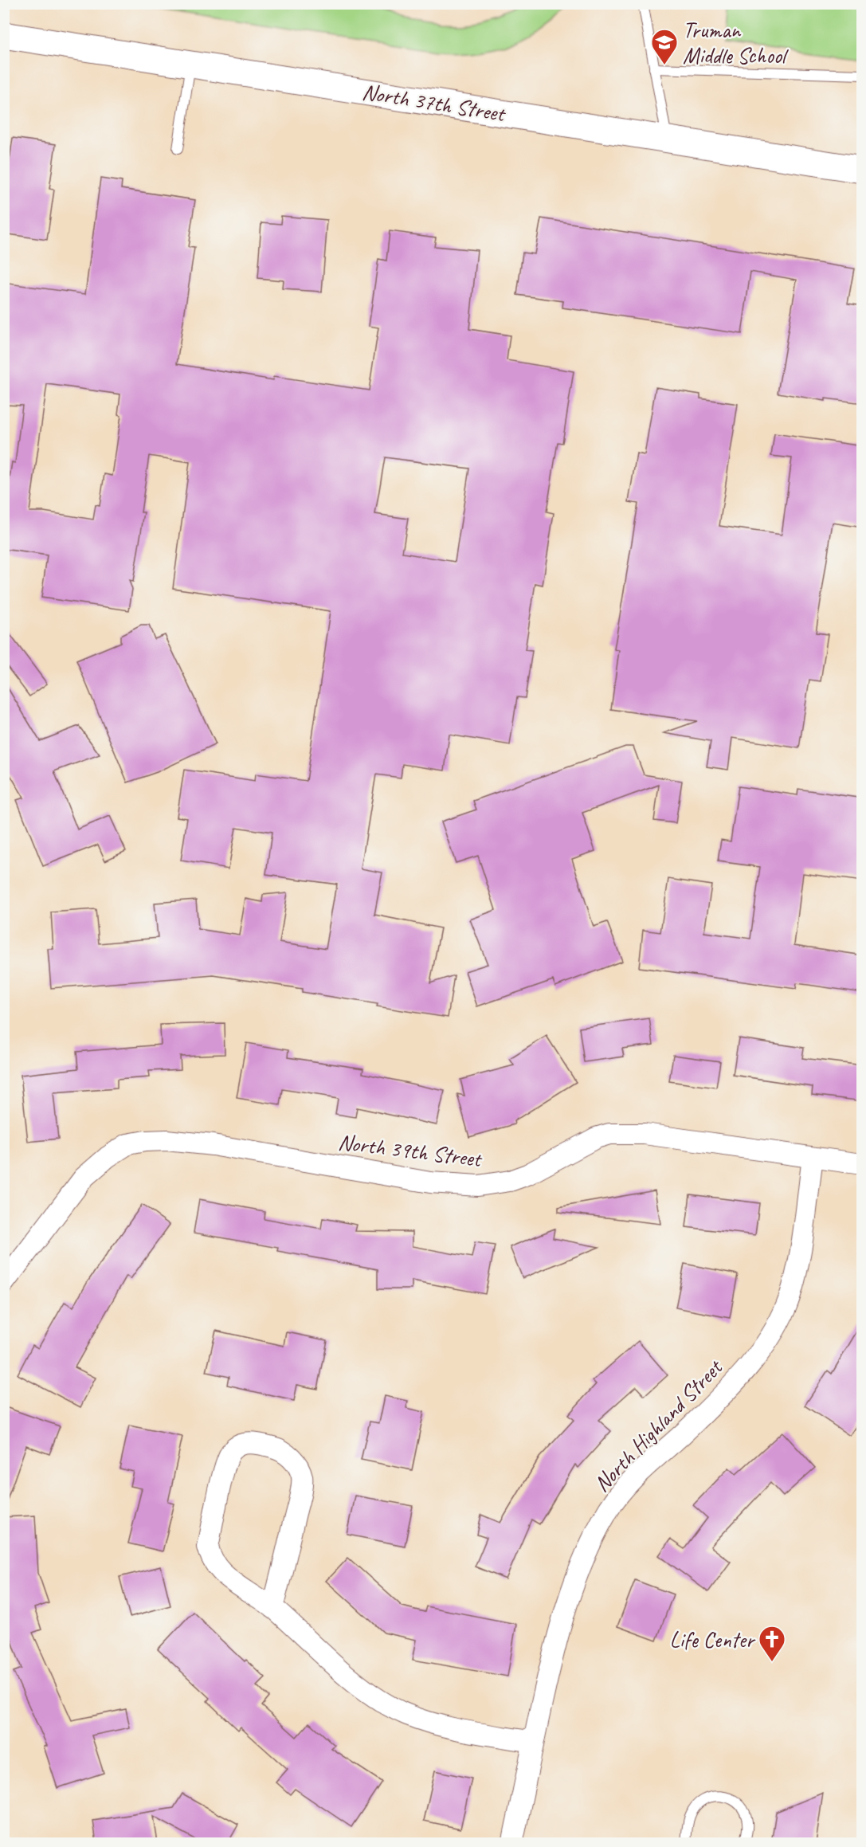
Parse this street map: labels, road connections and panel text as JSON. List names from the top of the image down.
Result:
{
  "streets": {
    "street": ["North 37th Street", "North 39th Street", "North Highland Street"]
  },
  "crossings": [
    ["North 39th Street", "North Highland Street"]
  ],
  "places": {
    "school or university": ["Truman Middle School"],
    "church": ["Life Center"]
  }
}
